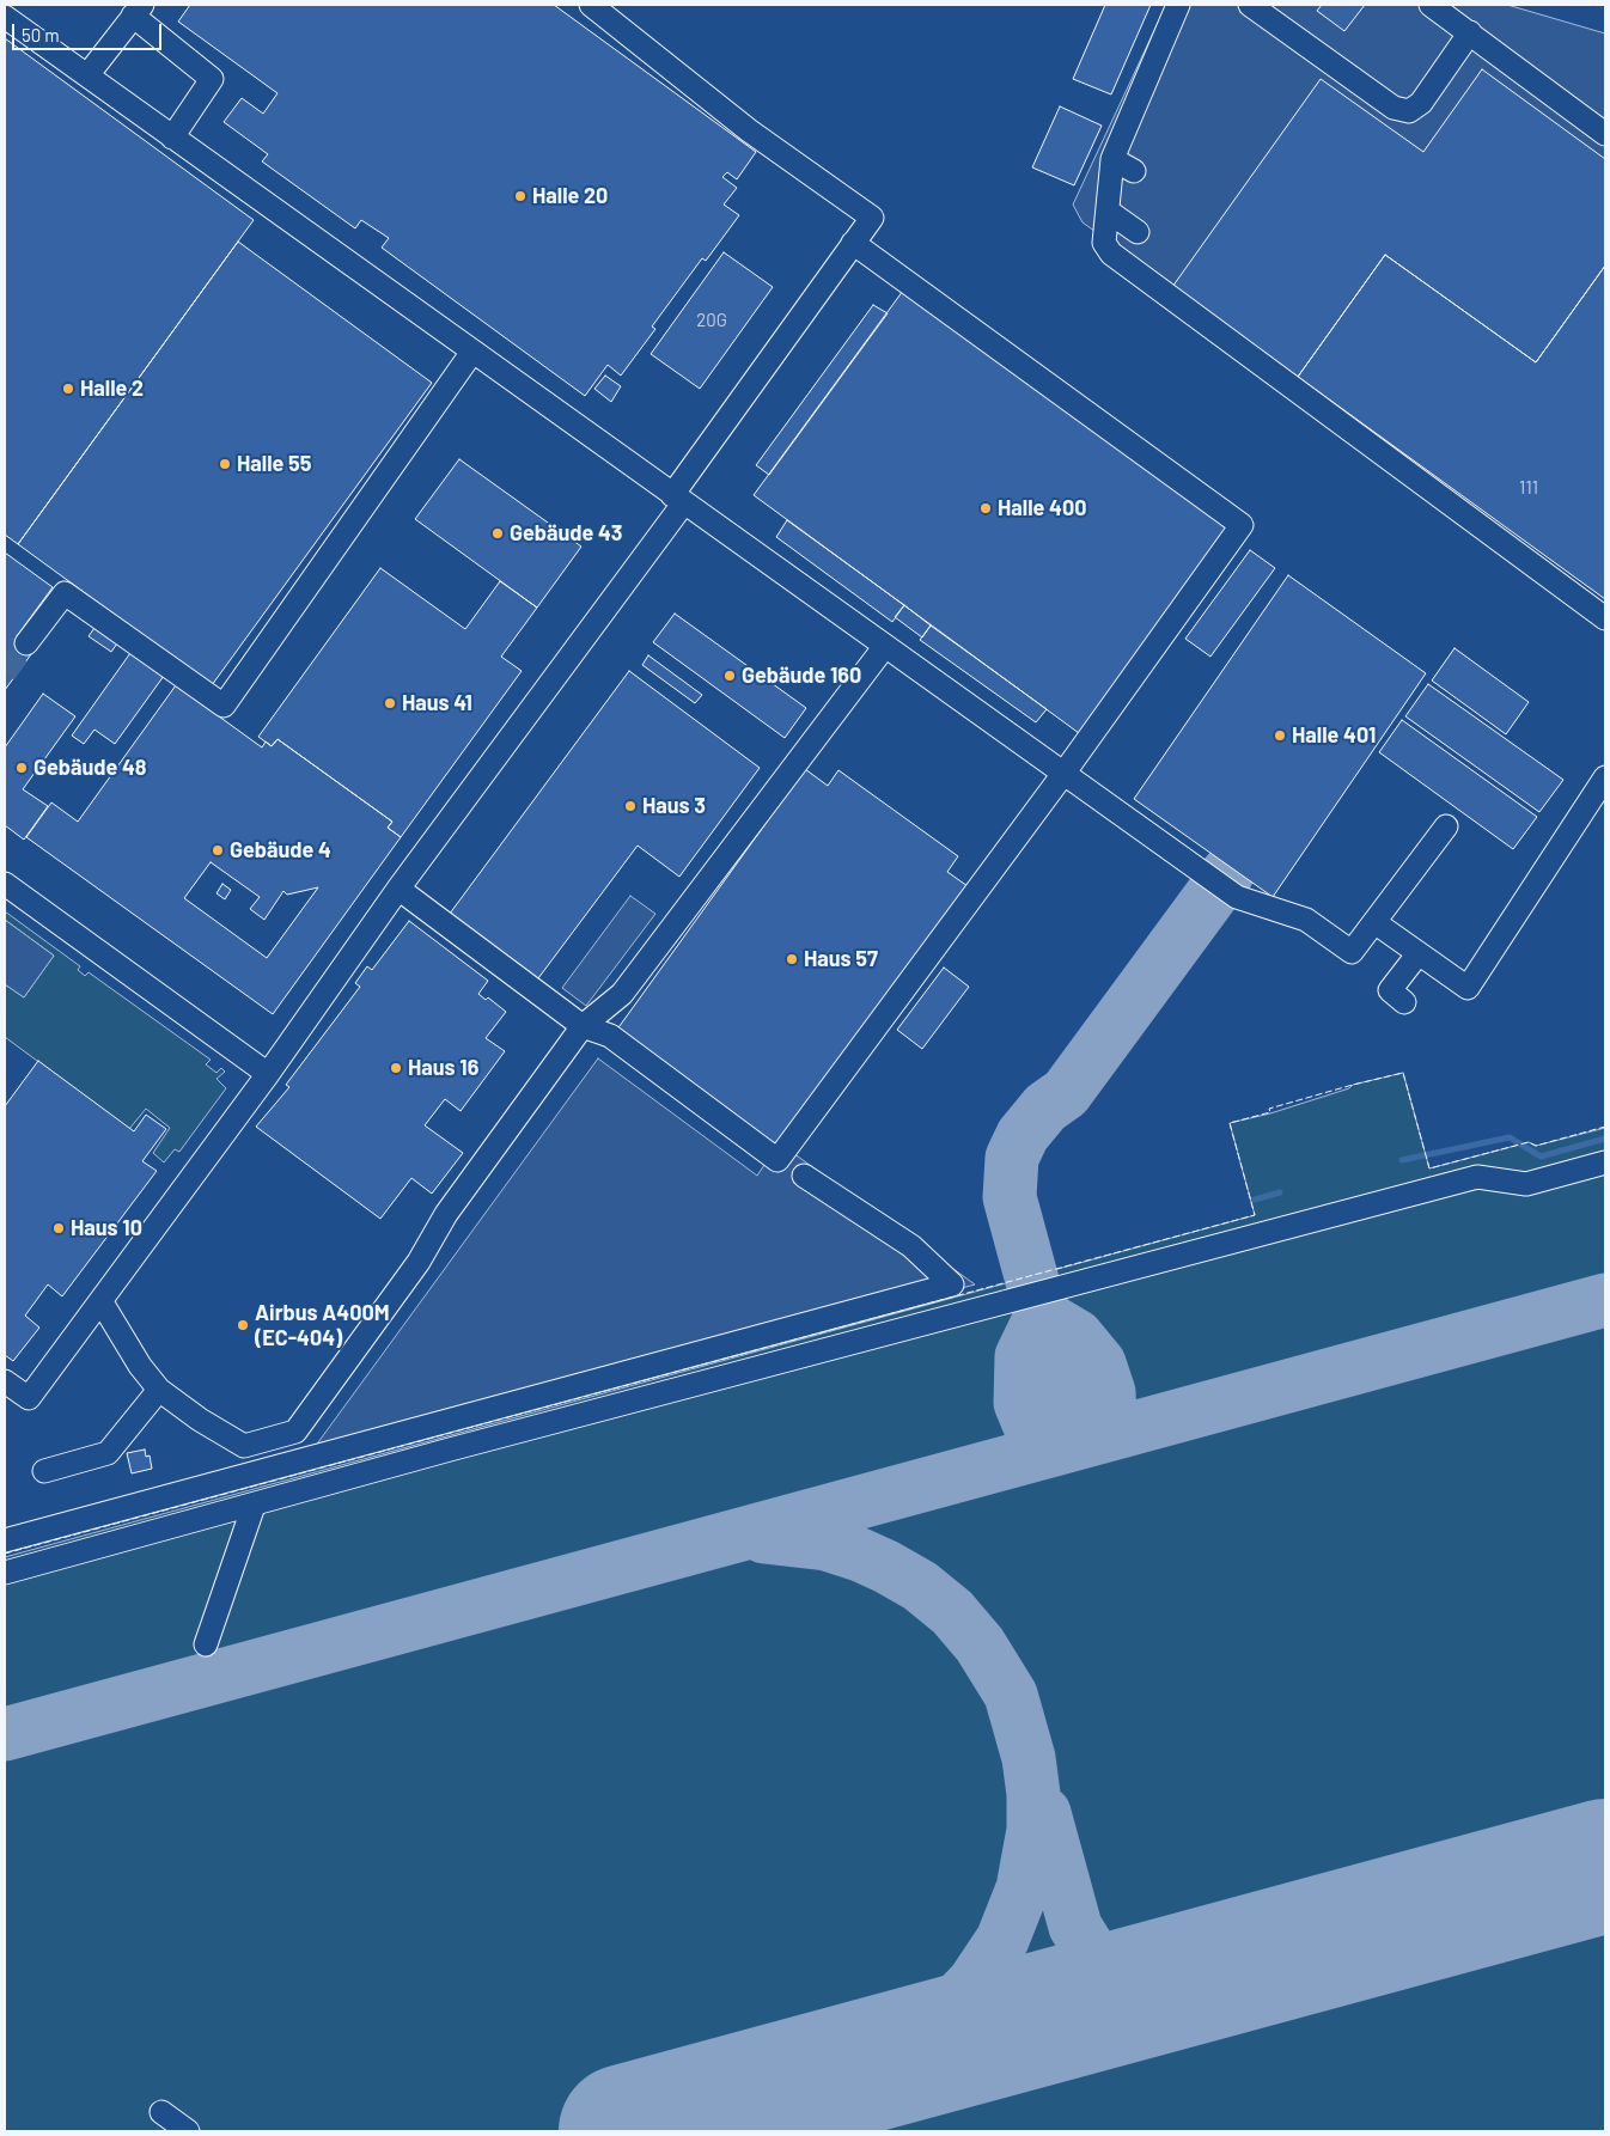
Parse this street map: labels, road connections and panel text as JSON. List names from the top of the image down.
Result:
{
  "places": [
    "Halle 20",
    "Halle 2",
    "Halle 55",
    "Halle 400",
    "Gebäude 43",
    "Gebäude 160",
    "Haus 41",
    "Halle 401",
    "Gebäude 48",
    "Haus 3",
    "Gebäude 4",
    "Haus 57",
    "Haus 16",
    "Haus 10",
    "Airbus A400M (EC-404)"
  ],
  "house_numbers": ["20G", "111"],
  "scale_bar": "50 m"
}
